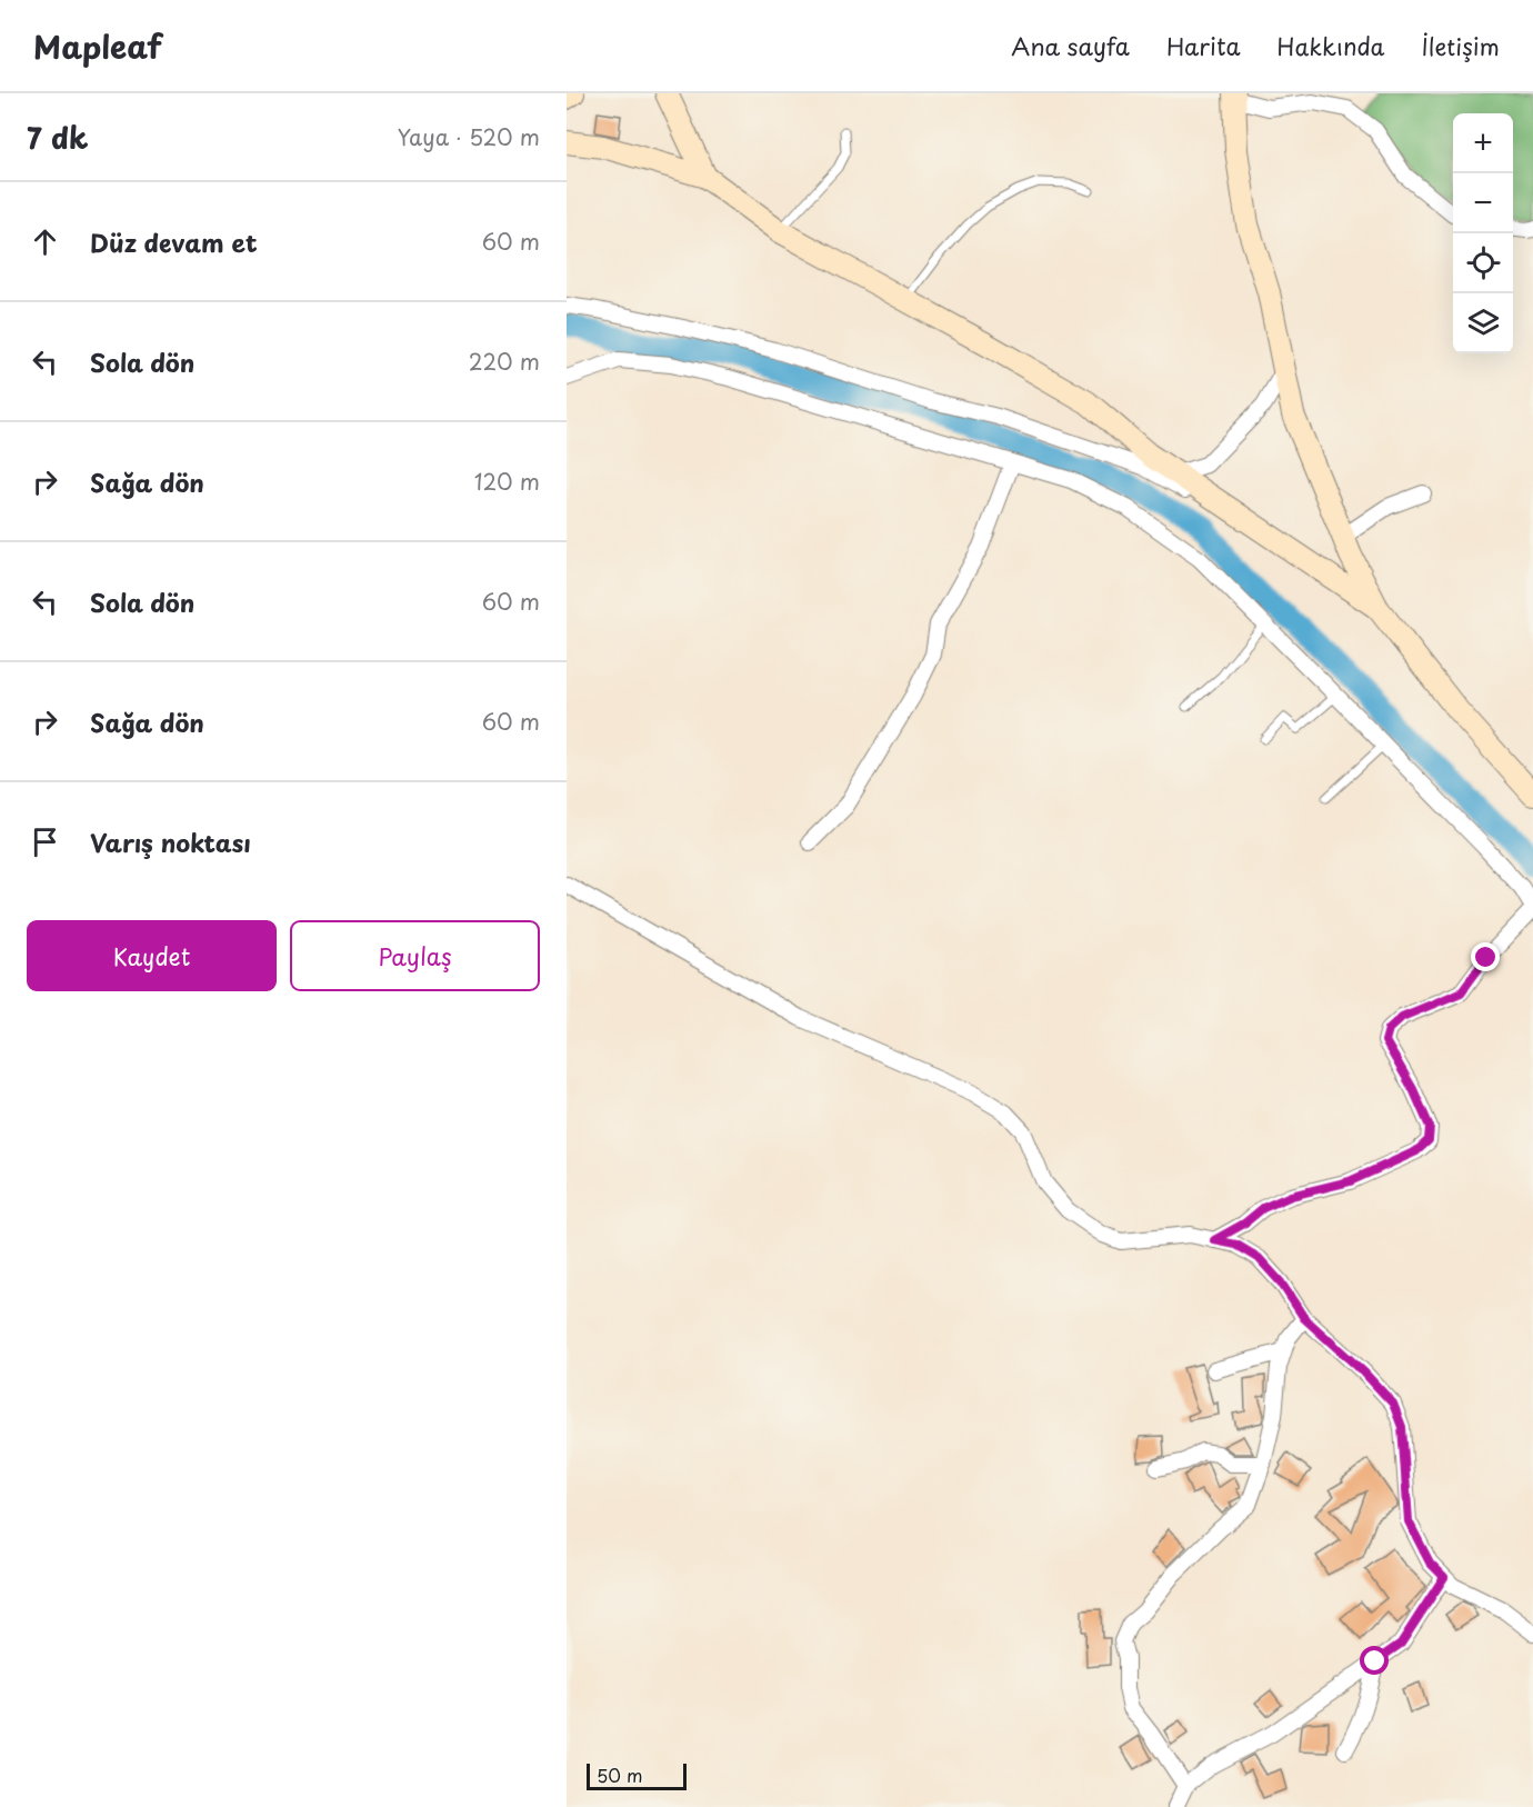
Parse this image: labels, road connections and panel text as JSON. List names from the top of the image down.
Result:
{
  "scale_bar": "50 m",
  "page": {
    "header": "Mapleaf",
    "nav": [
      "Ana sayfa",
      "Harita",
      "Hakkında",
      "İletişim"
    ],
    "heading": ["7 dk", "Yaya · 520 m"],
    "map_buttons": ["+", "−"],
    "list": [
      ["Düz devam et", "60 m"],
      ["Sola dön", "220 m"],
      ["Sağa dön", "120 m"],
      ["Sola dön", "60 m"],
      ["Sağa dön", "60 m"],
      "Varış noktası"
    ],
    "buttons": ["Kaydet", "Paylaş"],
    "scale": "50 m"
  }
}
